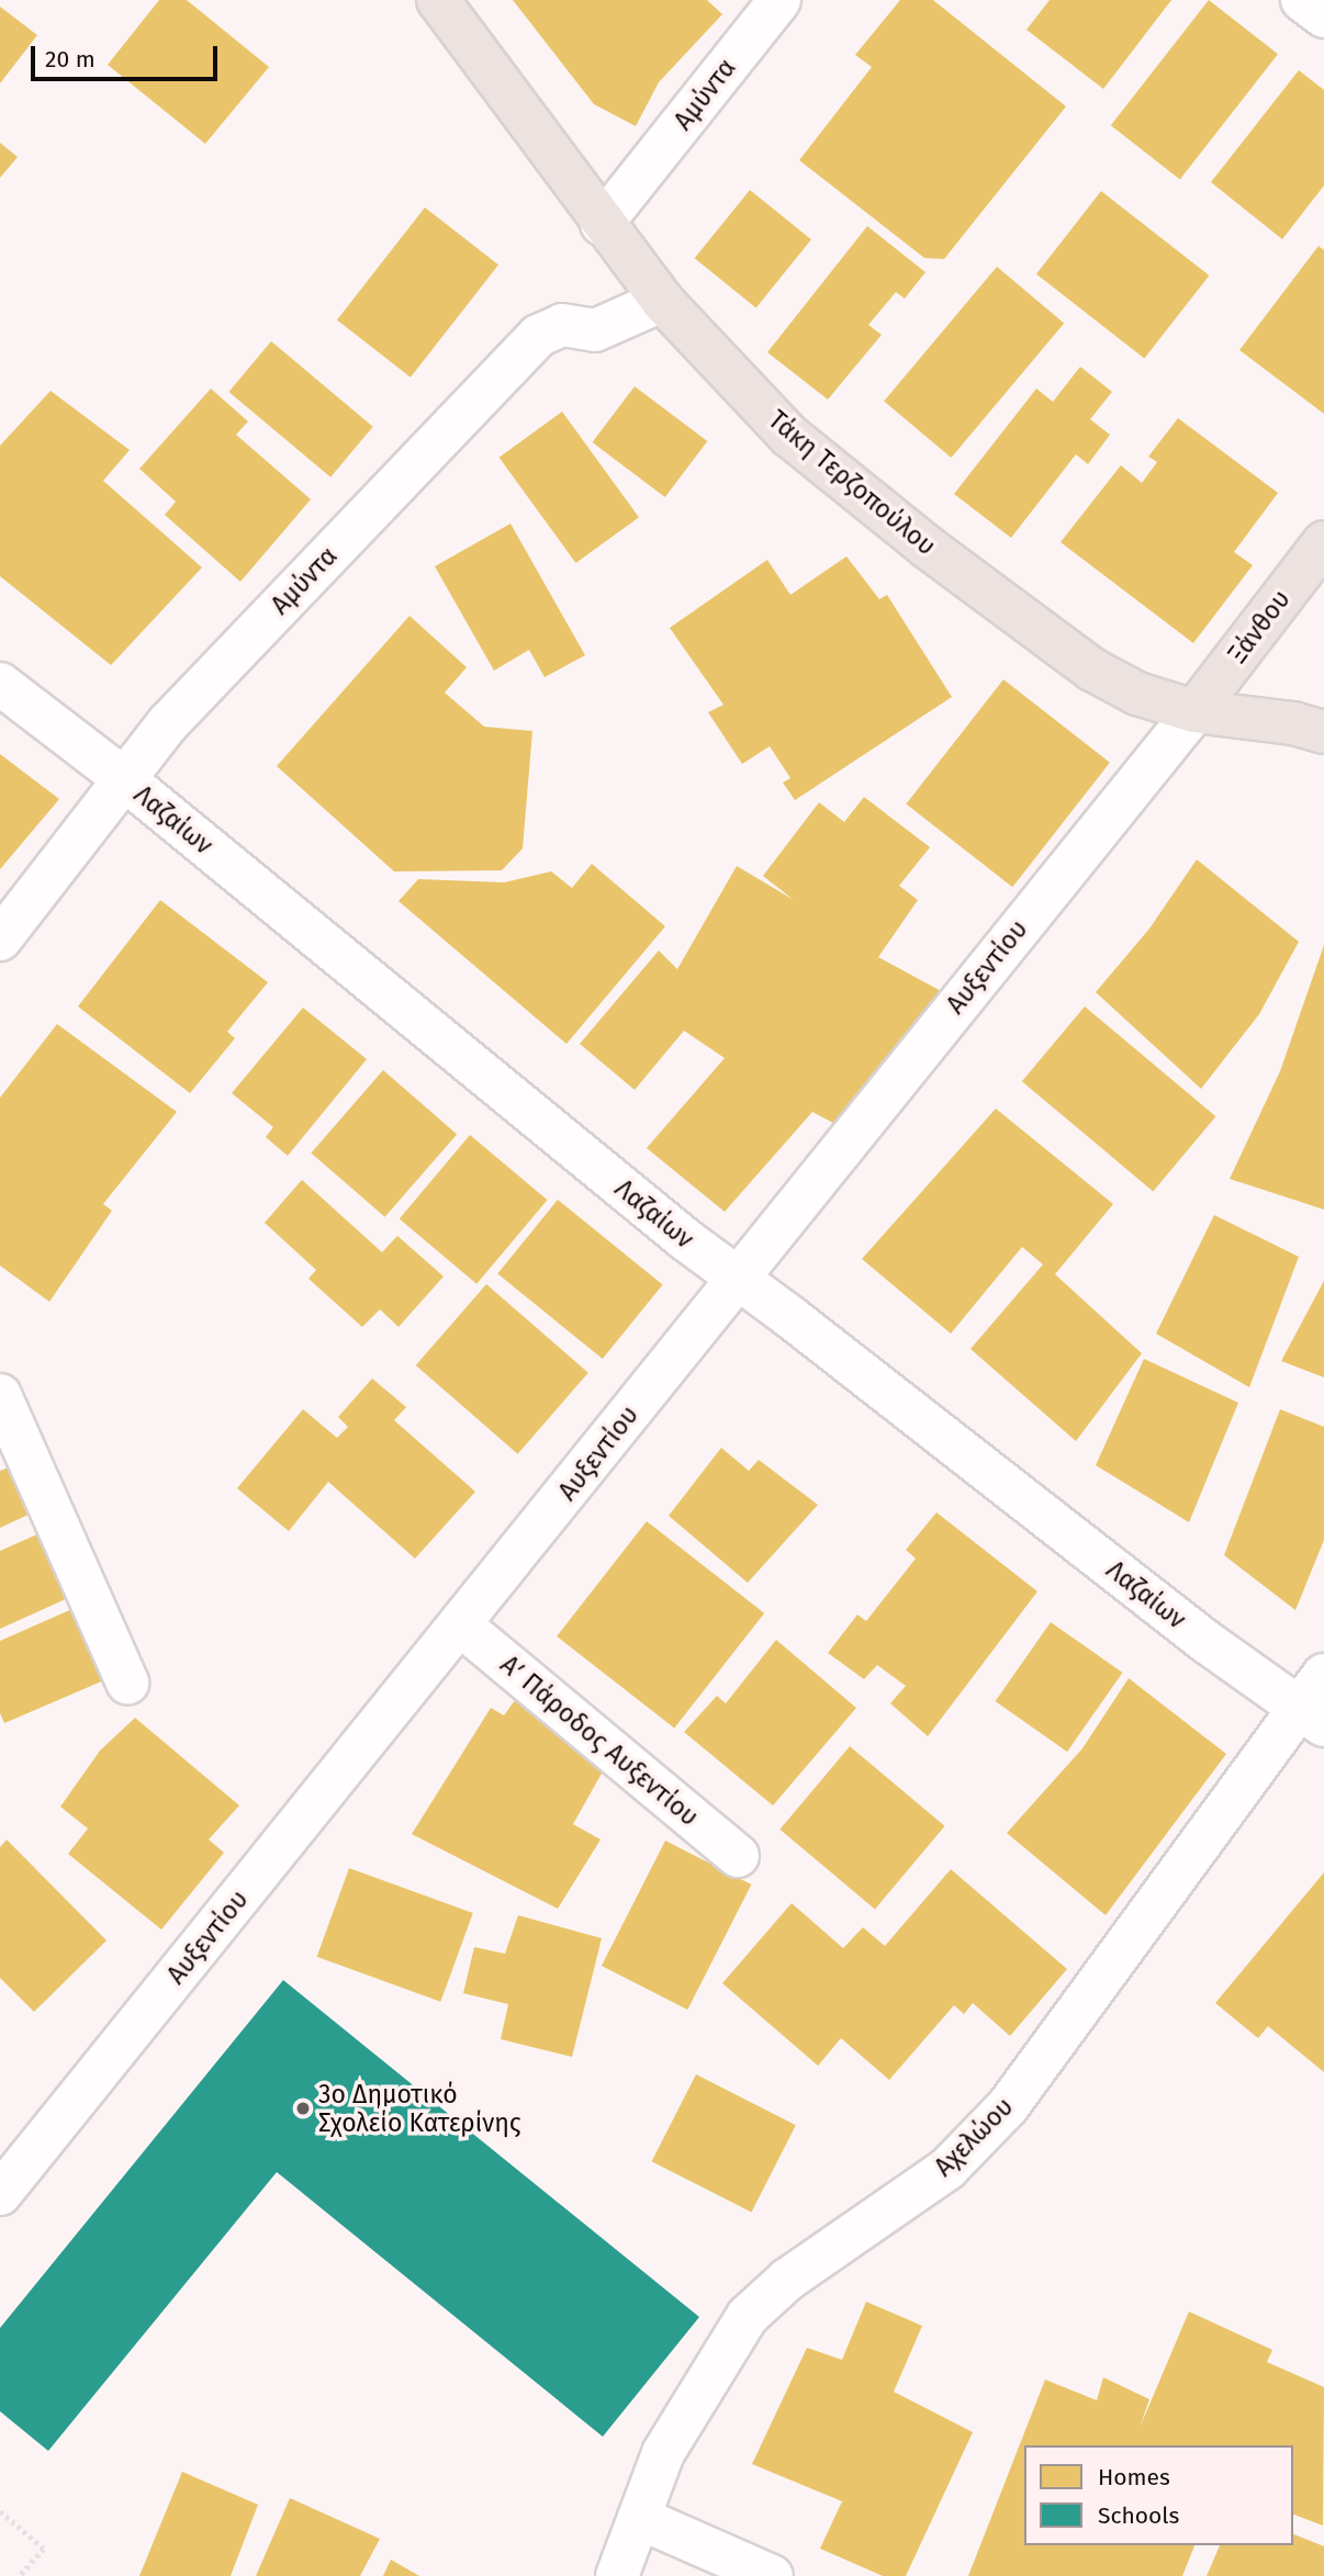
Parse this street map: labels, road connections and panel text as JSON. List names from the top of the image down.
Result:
{
  "streets": {
    "main road": ["Τάκη Τερζοπούλου", "Ξάνθου"],
    "street": [
      "Αμύντα",
      "Λαζαίων",
      "Αυξεντίου",
      "Αʹ Πάροδος Αυξεντίου",
      "Αχελώου"
    ]
  },
  "crossings": [
    ["Αμύντα", "Τάκη Τερζοπούλου"],
    ["Αμύντα", "Λαζαίων"],
    ["Τάκη Τερζοπούλου", "Ξάνθου"],
    ["Τάκη Τερζοπούλου", "Αυξεντίου"],
    ["Ξάνθου", "Αυξεντίου"],
    ["Λαζαίων", "Αυξεντίου"],
    ["Λαζαίων", "Αχελώου"],
    ["Αυξεντίου", "Αʹ Πάροδος Αυξεντίου"]
  ],
  "places": ["3ο Δημοτικό Σχολείο Κατερίνης"],
  "legend": ["Homes", "Schools"],
  "scale_bar": "20 m"
}
